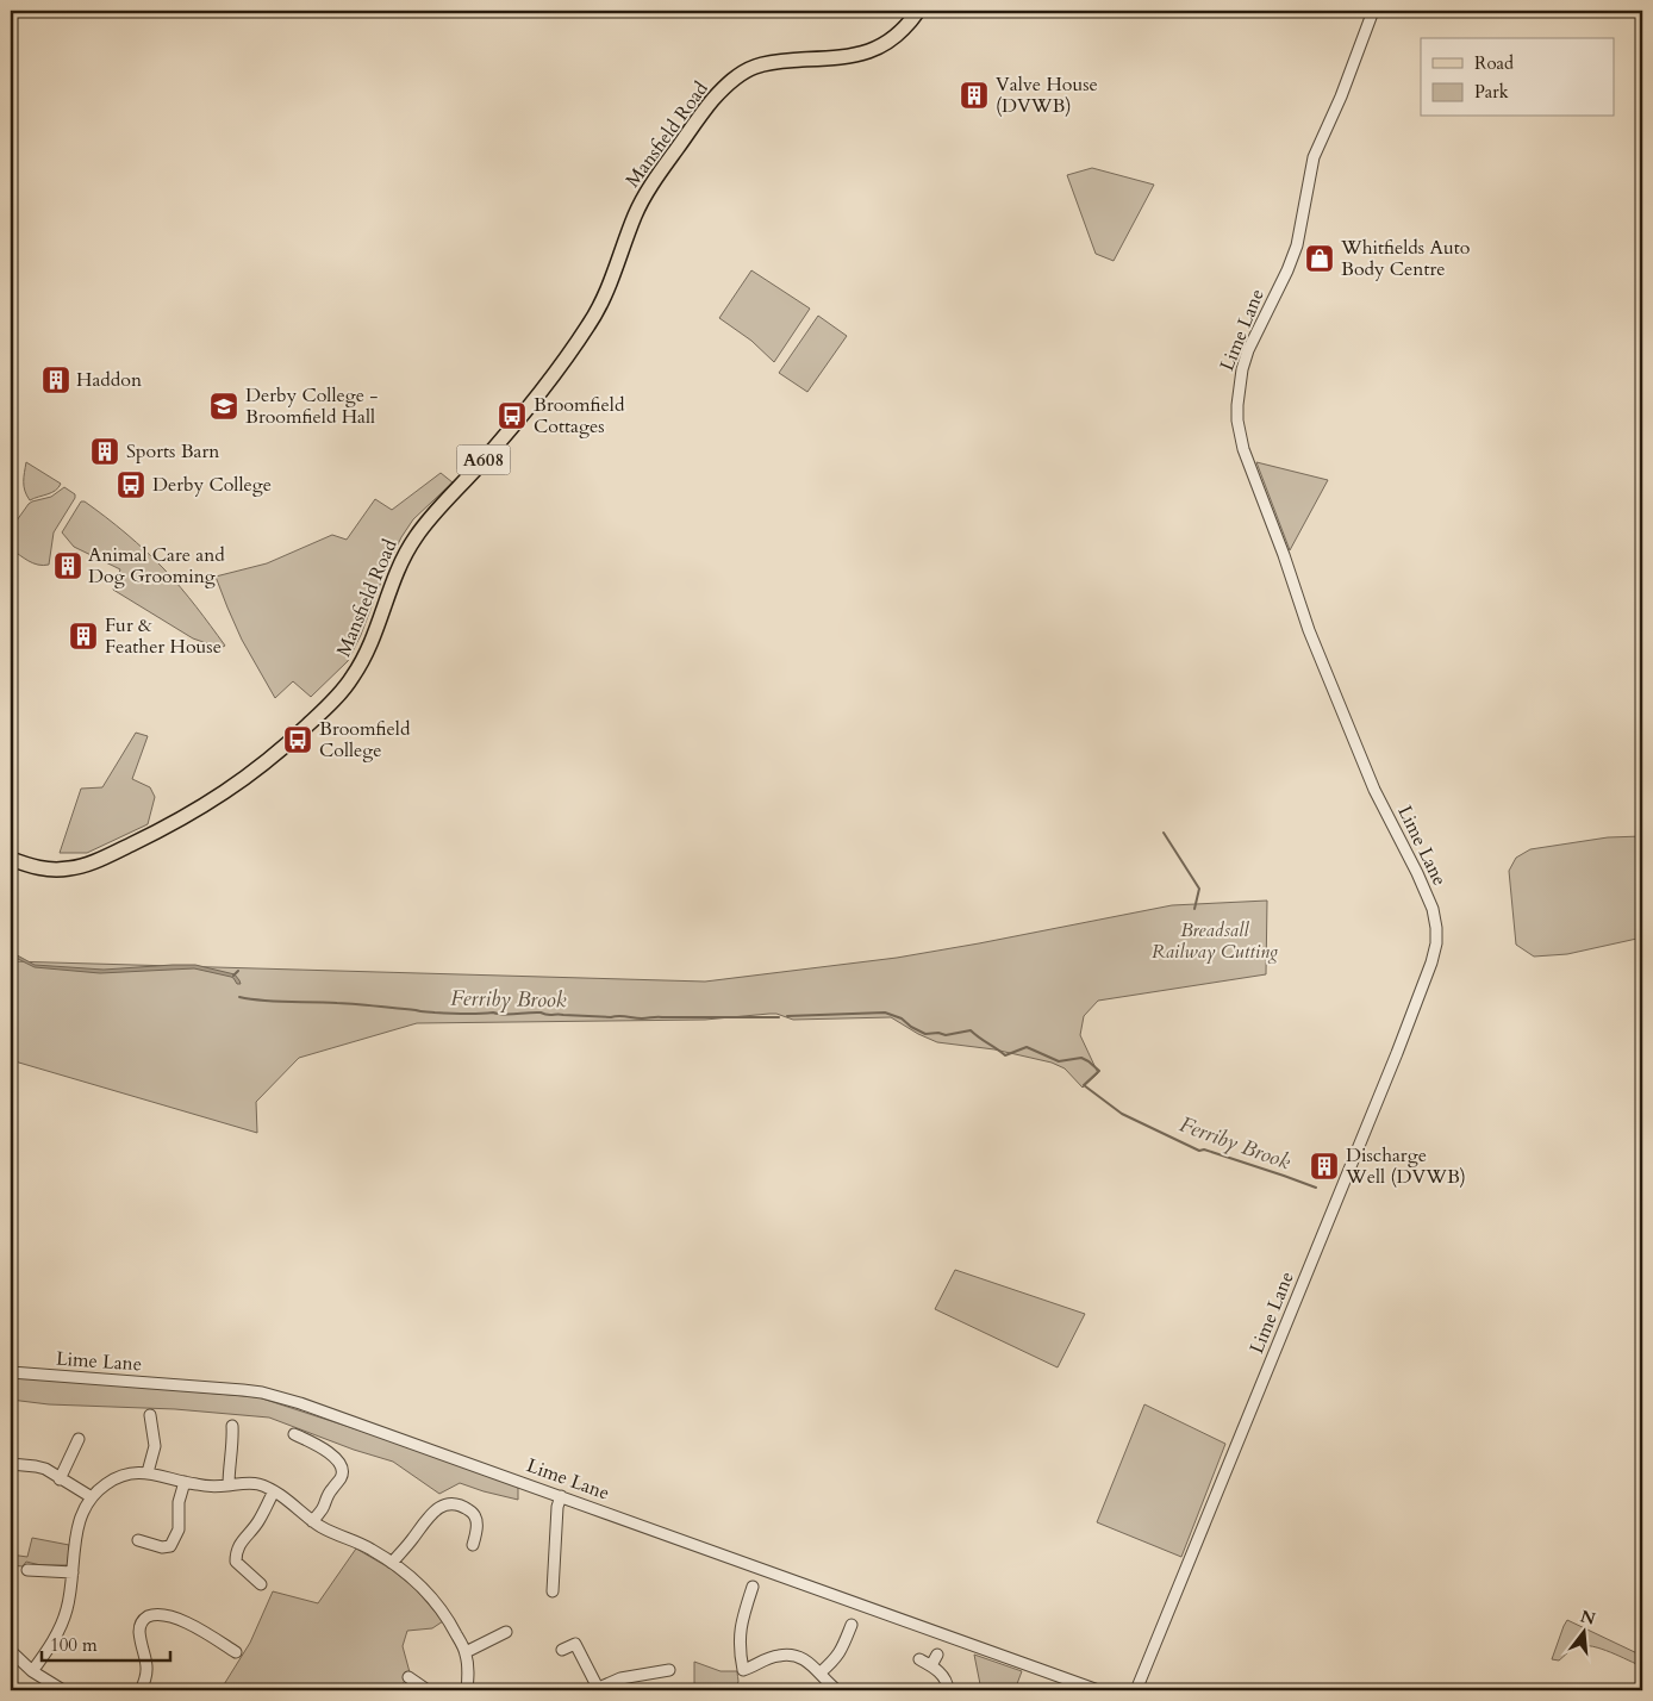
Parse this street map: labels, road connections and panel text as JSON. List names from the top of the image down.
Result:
{
  "streets": {
    "main road": ["Mansfield Road", "A608"],
    "street": ["Lime Lane"]
  },
  "water": ["Ferriby Brook"],
  "parks": ["Breadsall Railway Cutting"],
  "places": {
    "building": [
      "Valve House (DVWB)",
      "Haddon",
      "Sports Barn",
      "Animal Care and Dog Grooming",
      "Fur & Feather House",
      "Discharge Well (DVWB)"
    ],
    "shop": ["Whitfields Auto Body Centre"],
    "school or university": ["Derby College - Broomfield Hall"],
    "bus stop": ["Broomfield Cottages", "Derby College", "Broomfield College"]
  },
  "legend": ["Road", "Park"],
  "scale_bar": "100 m",
  "north": "top"
}
